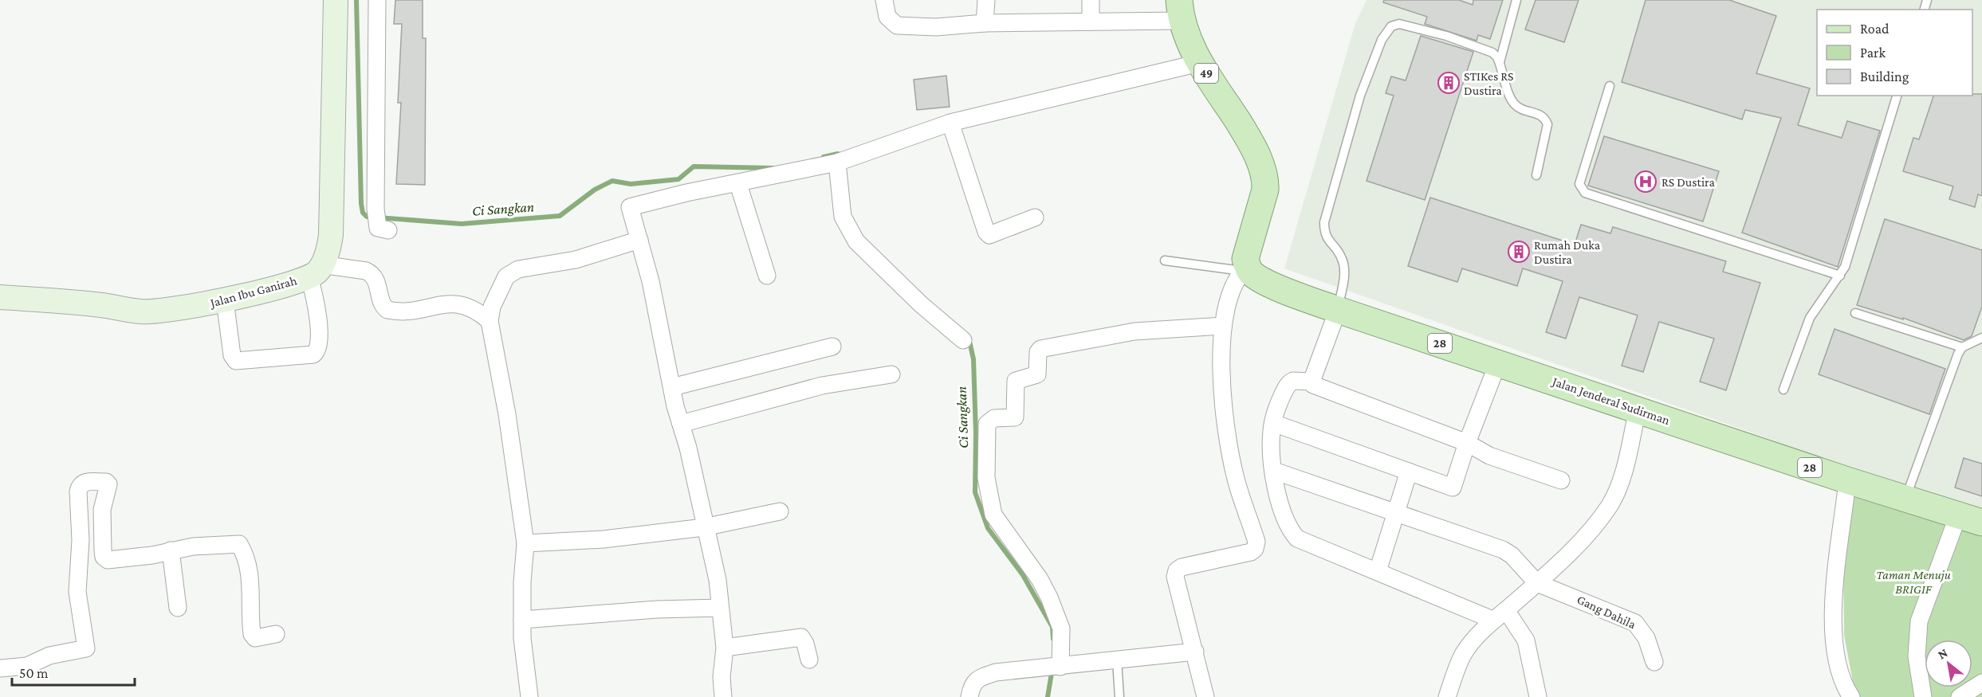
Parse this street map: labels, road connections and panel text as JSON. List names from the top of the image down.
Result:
{
  "streets": {
    "main road": [
      "49",
      "Jalan Ibu Ganirah",
      "28",
      "Jalan Jenderal Sudirman"
    ],
    "street": ["Gang Dahila"]
  },
  "crossings": [
    ["49", "Jalan Jenderal Sudirman"]
  ],
  "water": ["Ci Sangkan"],
  "parks": ["Taman Menuju BRIGIF"],
  "places": {
    "building": ["STIKes RS Dustira", "Rumah Duka Dustira"],
    "hospital": ["RS Dustira"]
  },
  "legend": ["Road", "Park", "Building"],
  "scale_bar": "50 m",
  "north": "top left"
}
